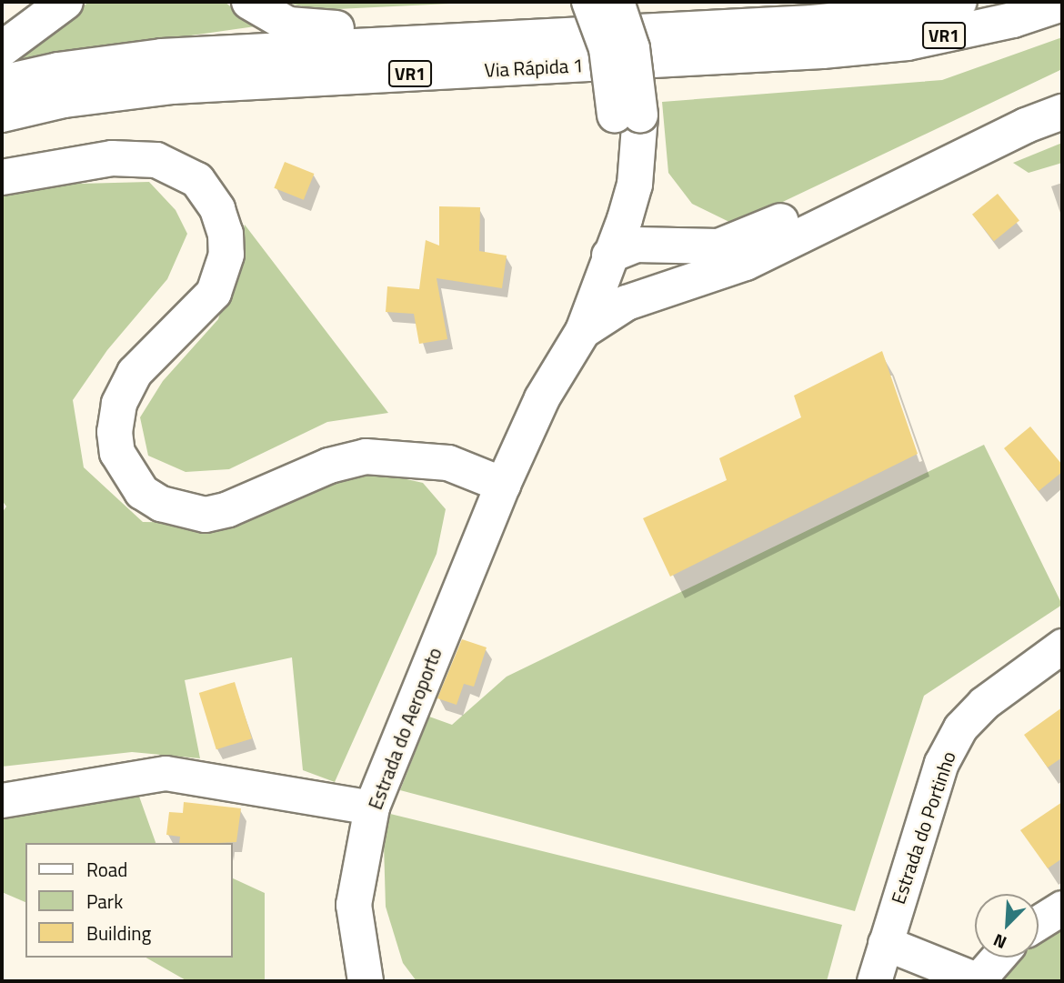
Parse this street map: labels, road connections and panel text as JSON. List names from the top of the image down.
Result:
{
  "streets": {
    "main road": ["VR1", "Via Rápida 1", "Estrada do Aeroporto"],
    "street": ["Estrada do Portinho"]
  },
  "legend": ["Road", "Park", "Building"],
  "north": "bottom left"
}
